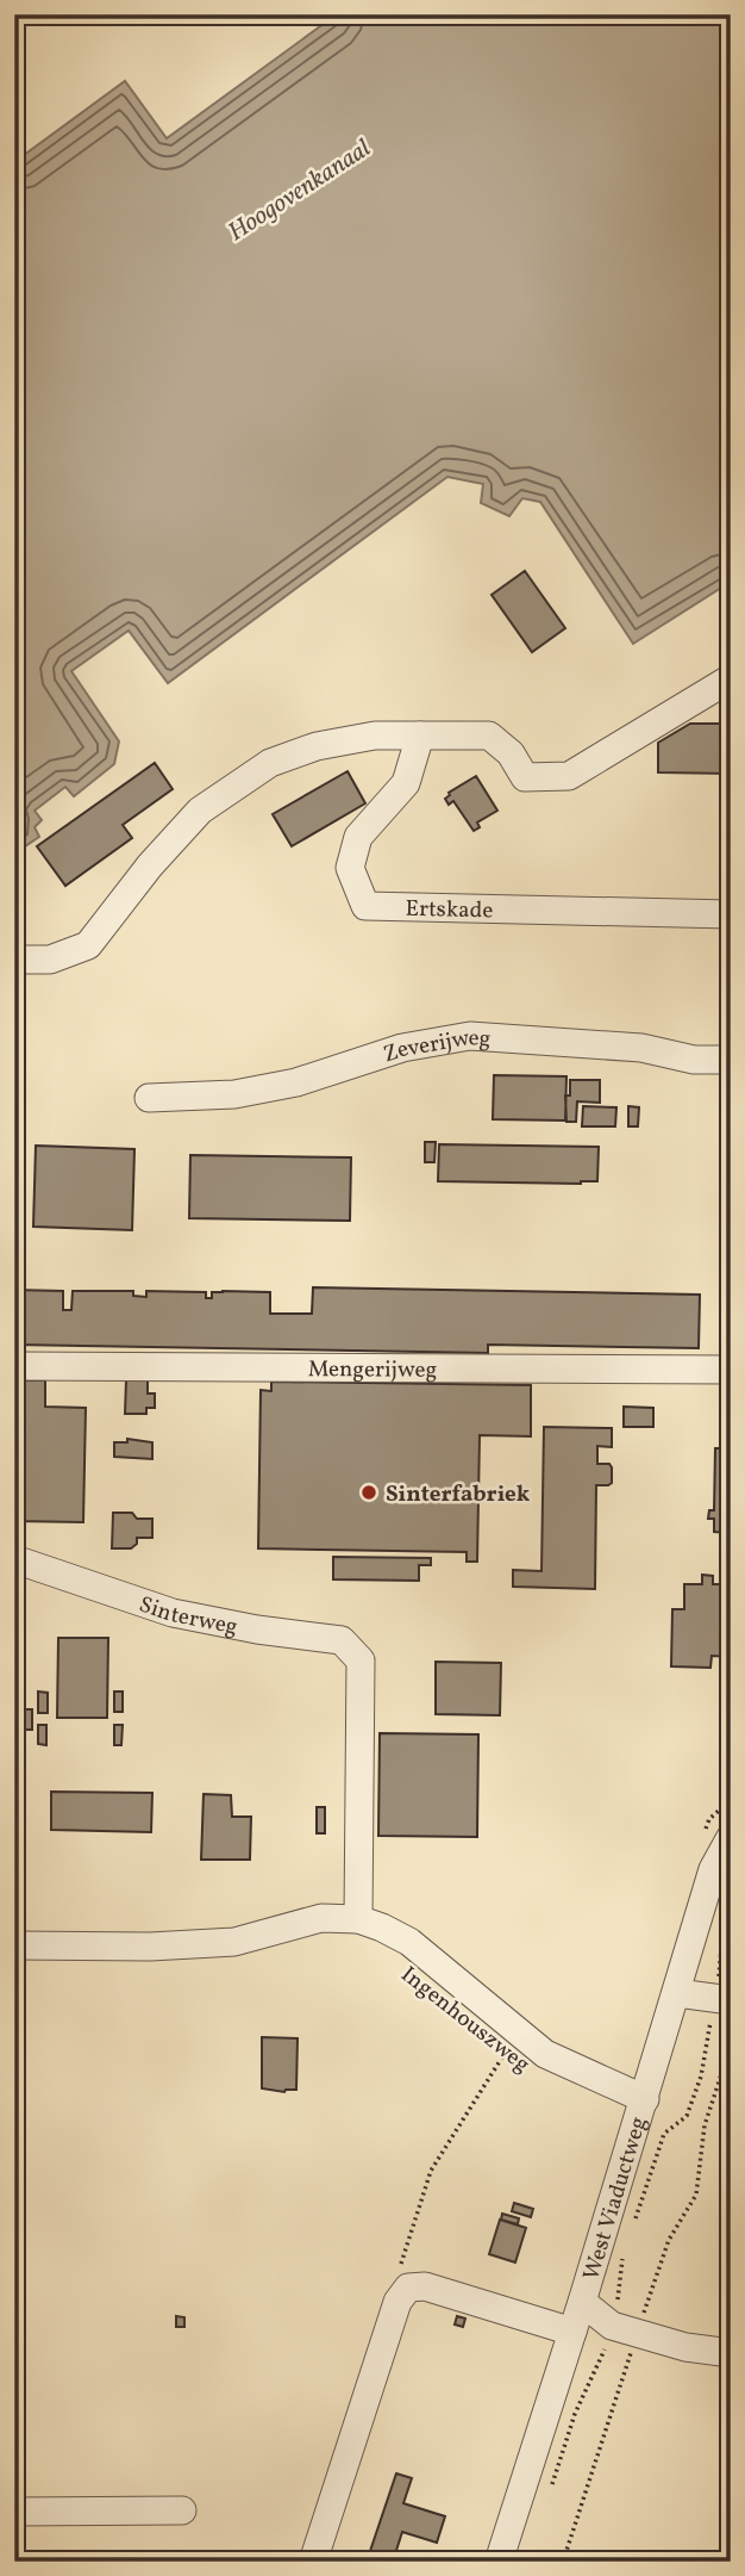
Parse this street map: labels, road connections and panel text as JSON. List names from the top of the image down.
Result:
{
  "streets": {
    "street": [
      "Ertskade",
      "Zeverijweg",
      "Mengerijweg",
      "Sinterweg",
      "Ingenhouszweg",
      "West Viaductweg"
    ]
  },
  "crossings": [
    ["Sinterweg", "Ingenhouszweg"],
    ["Ingenhouszweg", "West Viaductweg"]
  ],
  "water": ["Hoogovenkanaal"],
  "places": ["Sinterfabriek"]
}
